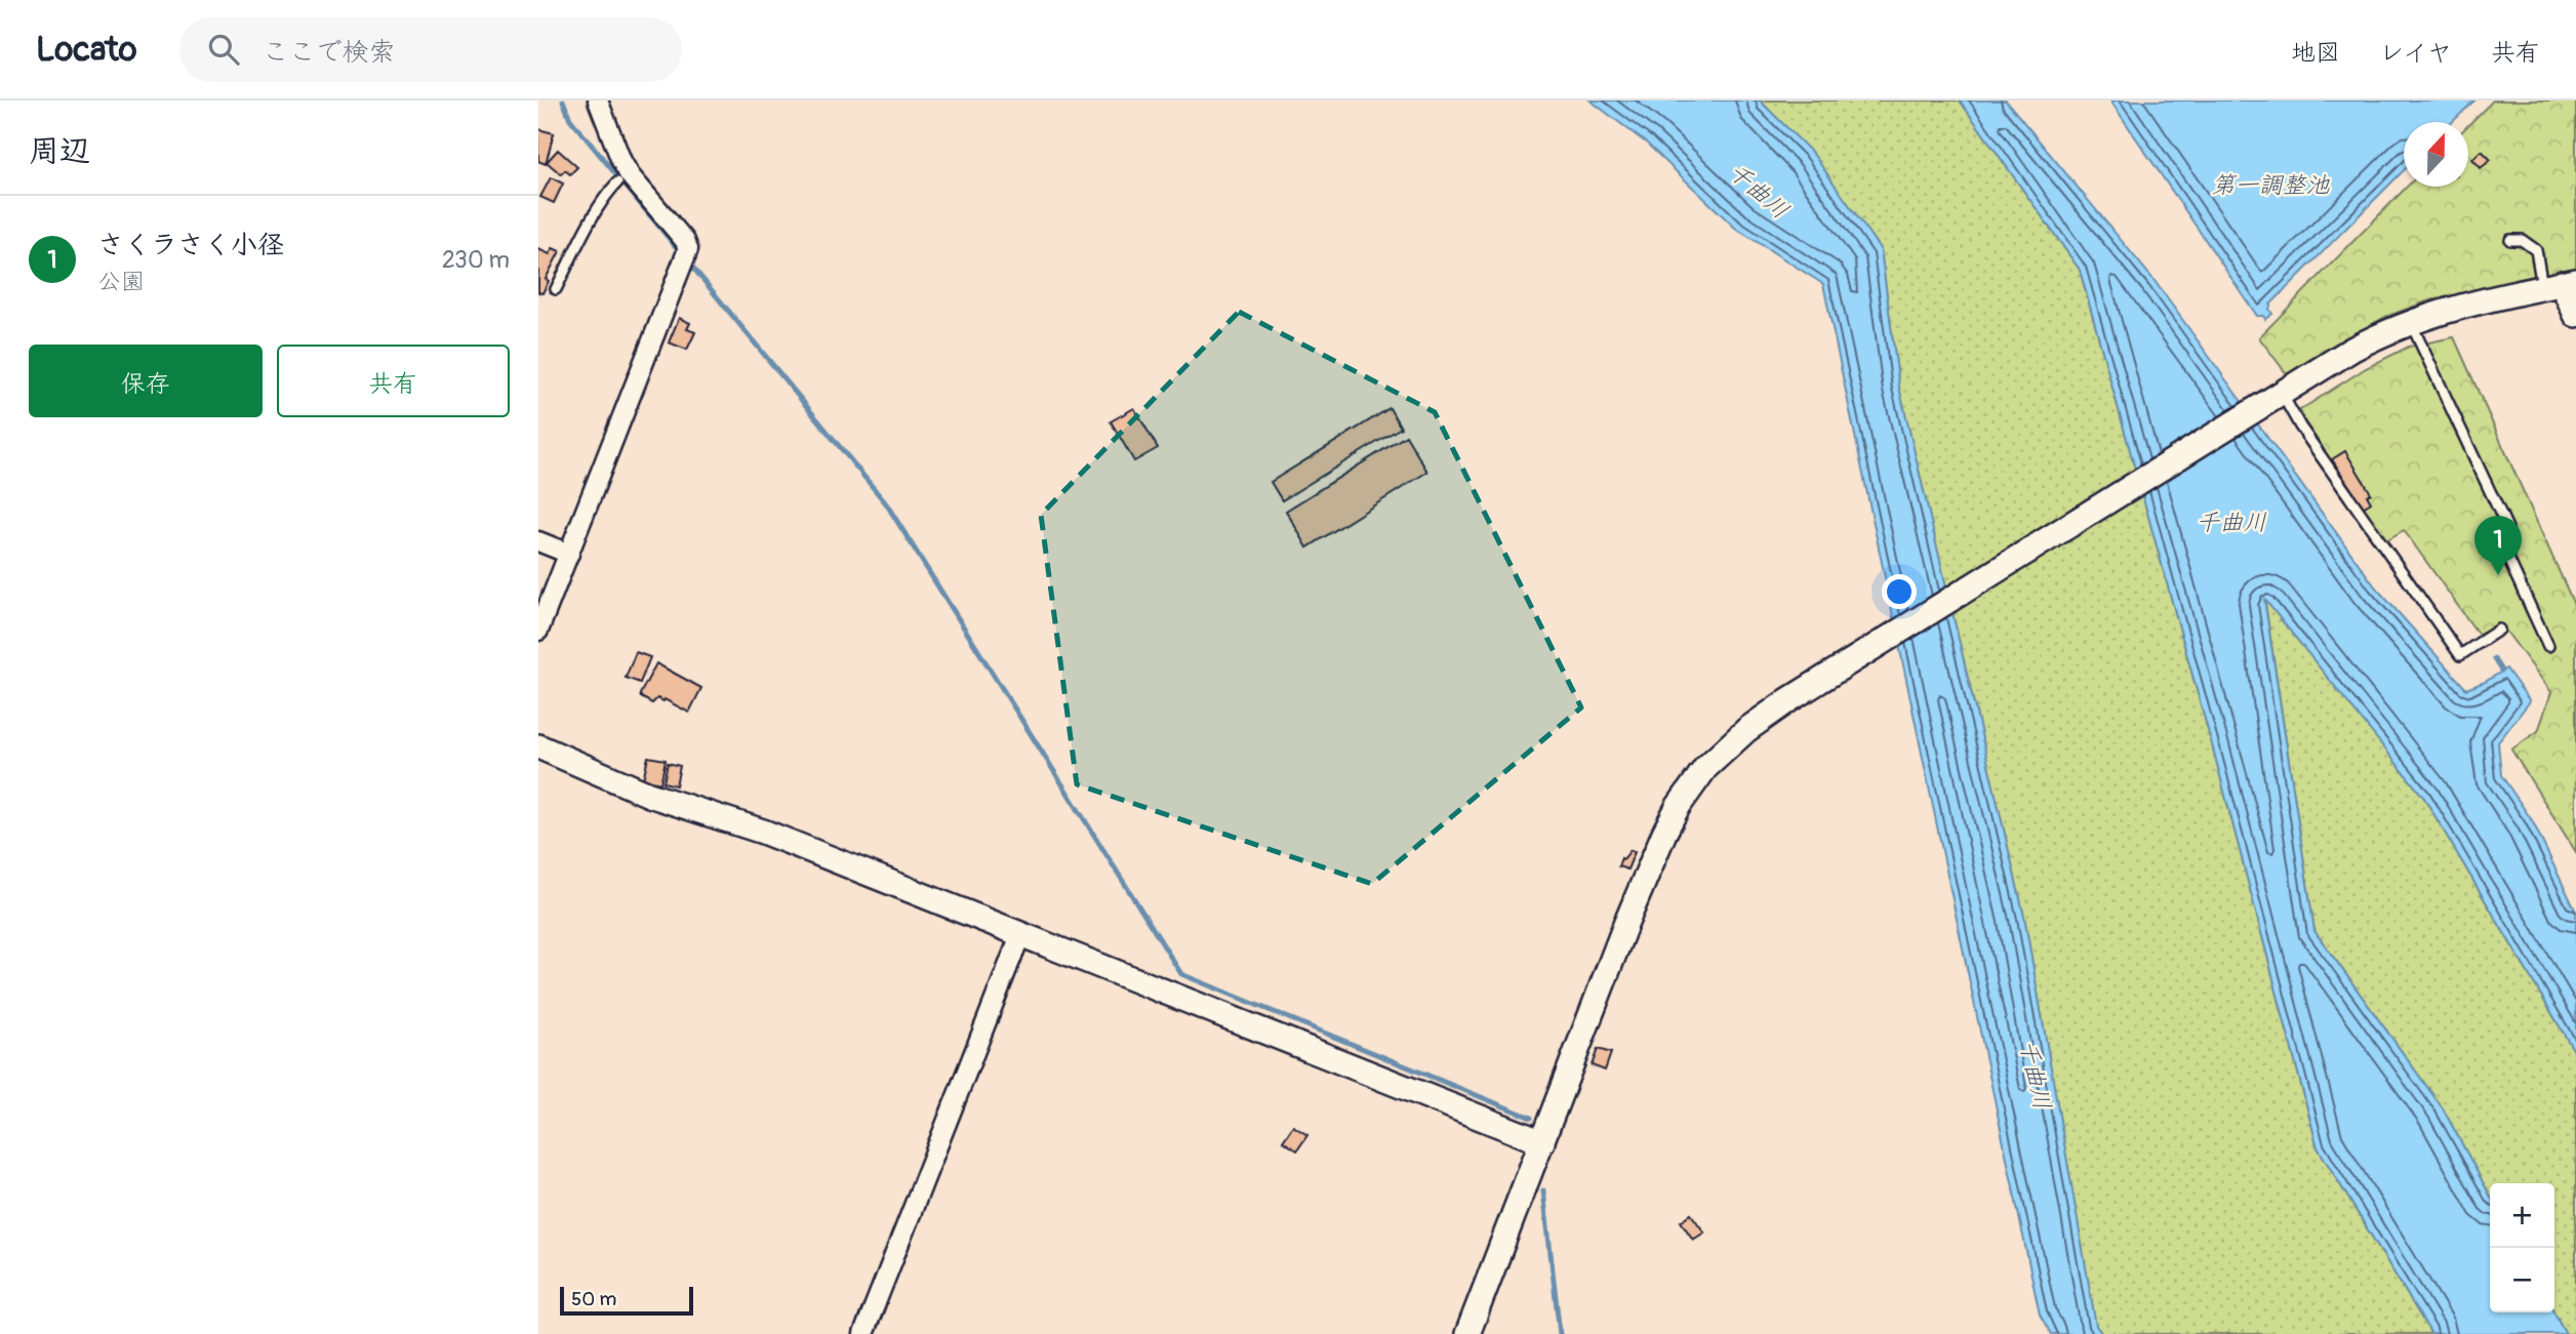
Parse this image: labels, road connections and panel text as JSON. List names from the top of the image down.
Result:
{
  "water": ["第一調整池", "千曲川"],
  "scale_bar": "50 m",
  "north": "top",
  "page": {
    "header": "Locato",
    "search": "ここで検索",
    "nav": ["地図", "レイヤ", "共有"],
    "heading": "周辺",
    "list": [
      {
        "mark": "1",
        "name": "さくラさく小径",
        "note": "公園",
        "value": "230 m"
      }
    ],
    "buttons": ["保存", "共有"],
    "pins": "1",
    "map_buttons": ["+", "−"],
    "scale": "50 m"
  }
}
